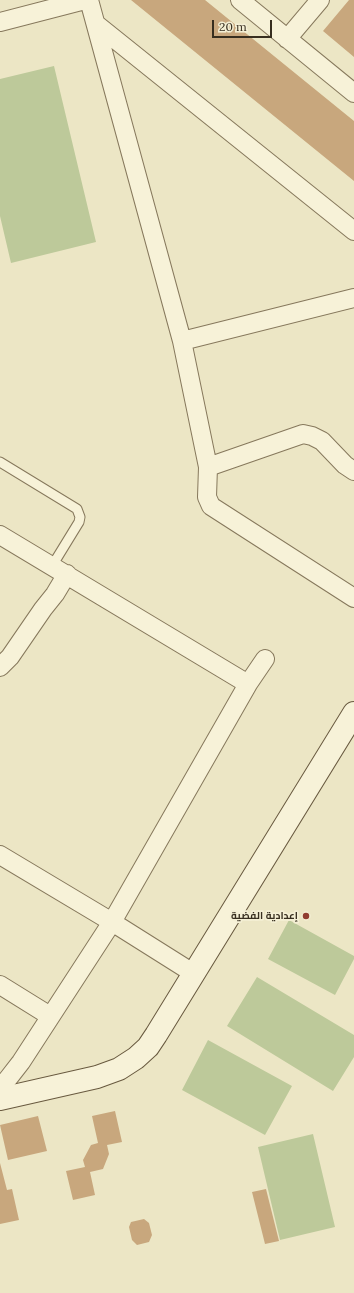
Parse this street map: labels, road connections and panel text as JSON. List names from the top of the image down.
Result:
{
  "places": ["إعدادية الفضية"],
  "scale_bar": "20 m"
}
